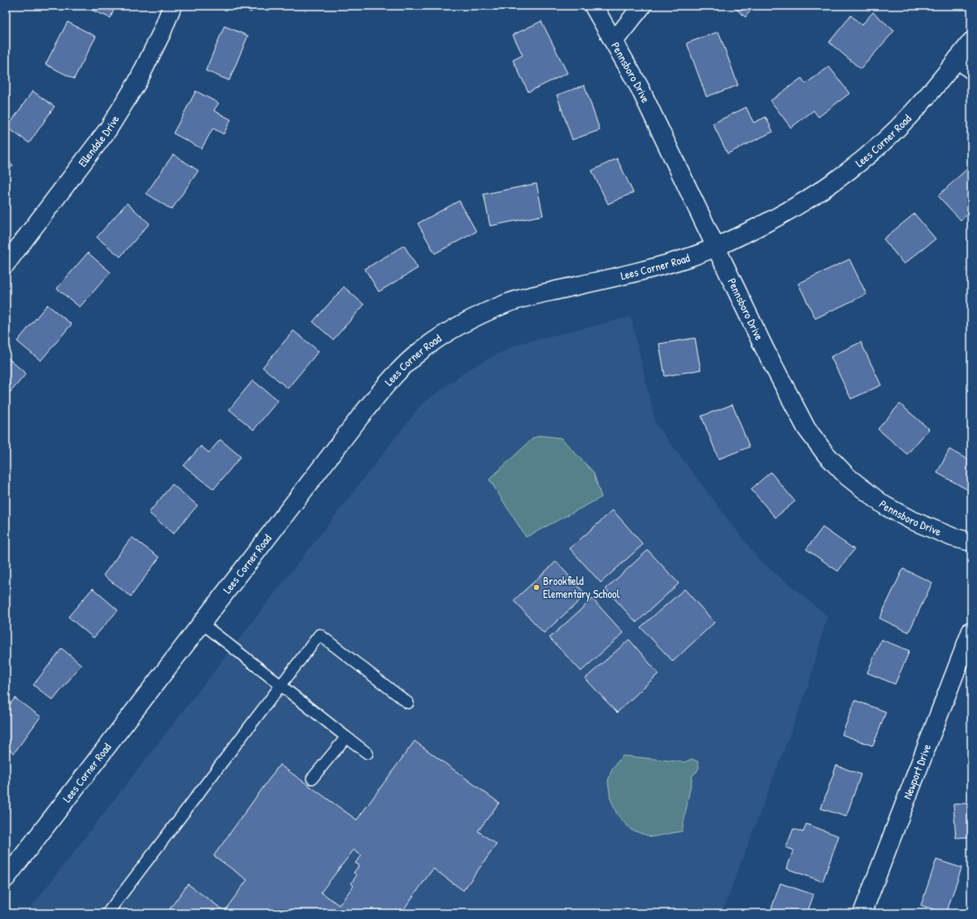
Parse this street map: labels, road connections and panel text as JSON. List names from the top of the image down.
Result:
{
  "streets": {
    "street": [
      "Pennsboro Drive",
      "Lees Corner Road",
      "Ellendale Drive",
      "Newport Drive"
    ]
  },
  "crossings": [
    ["Pennsboro Drive", "Lees Corner Road"]
  ],
  "places": ["Brookfield Elementary School"]
}
